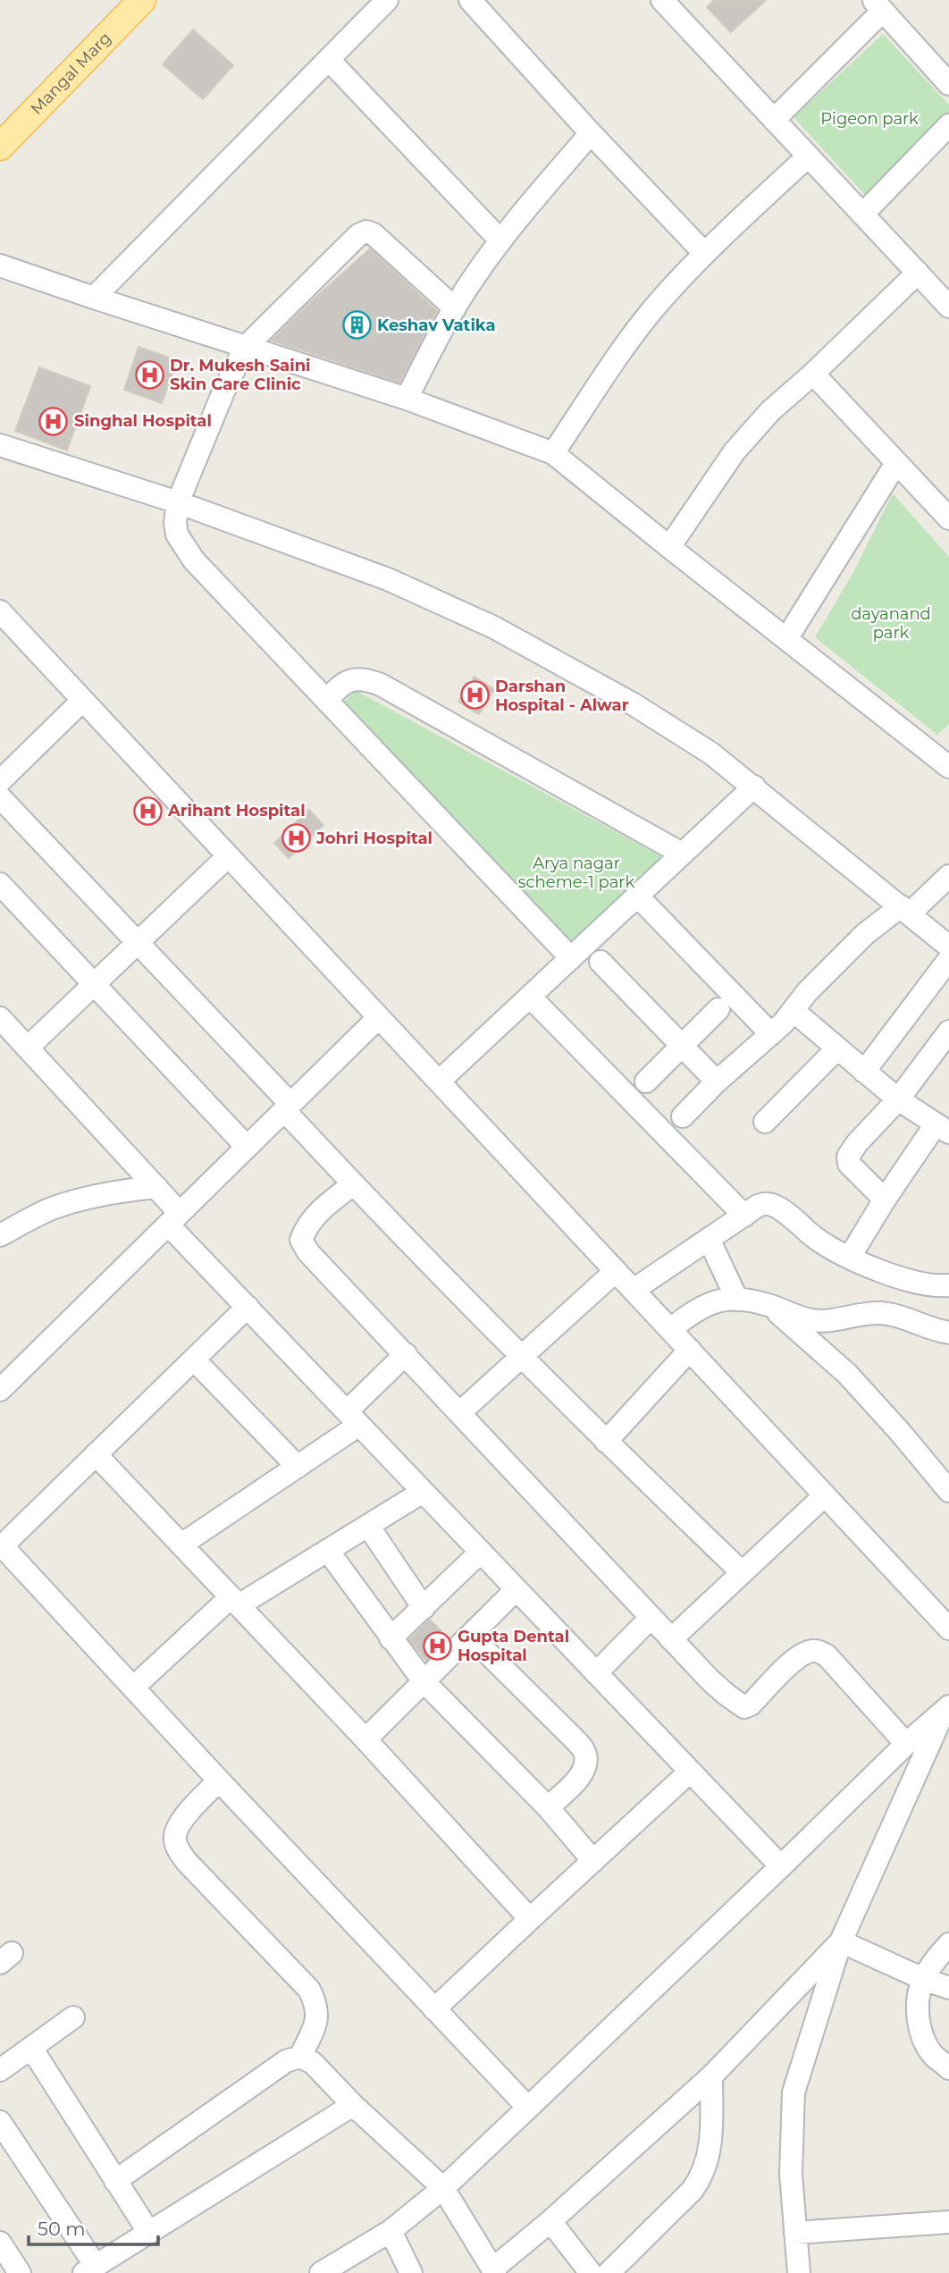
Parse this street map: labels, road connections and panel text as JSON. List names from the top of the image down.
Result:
{
  "streets": {
    "main road": ["Mangal Marg"]
  },
  "parks": ["Pigeon park", "dayanand park", "Arya nagar scheme-1 park"],
  "places": {
    "building": ["Keshav Vatika"],
    "hospital": [
      "Dr. Mukesh Saini Skin Care Clinic",
      "Singhal Hospital",
      "Darshan Hospital - Alwar",
      "Arihant Hospital",
      "Johri Hospital",
      "Gupta Dental Hospital"
    ]
  },
  "scale_bar": "50 m"
}
